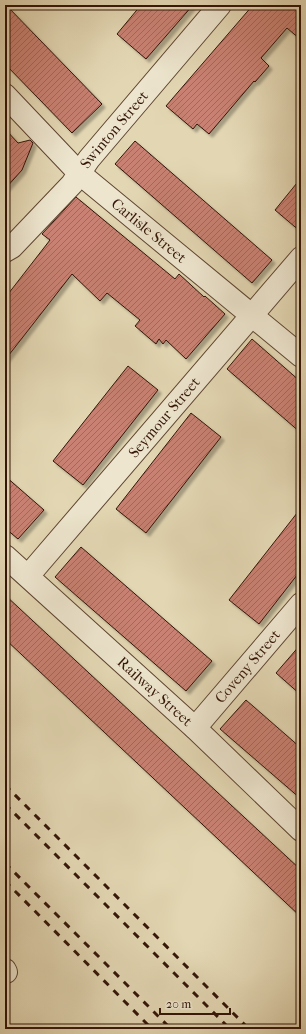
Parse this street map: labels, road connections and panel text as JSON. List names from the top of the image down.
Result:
{
  "streets": {
    "street": [
      "Swinton Street",
      "Carlisle Street",
      "Seymour Street",
      "Coveny Street",
      "Railway Street"
    ]
  },
  "crossings": [
    ["Swinton Street", "Carlisle Street"],
    ["Carlisle Street", "Seymour Street"],
    ["Seymour Street", "Railway Street"],
    ["Coveny Street", "Railway Street"]
  ],
  "scale_bar": "20 m"
}
